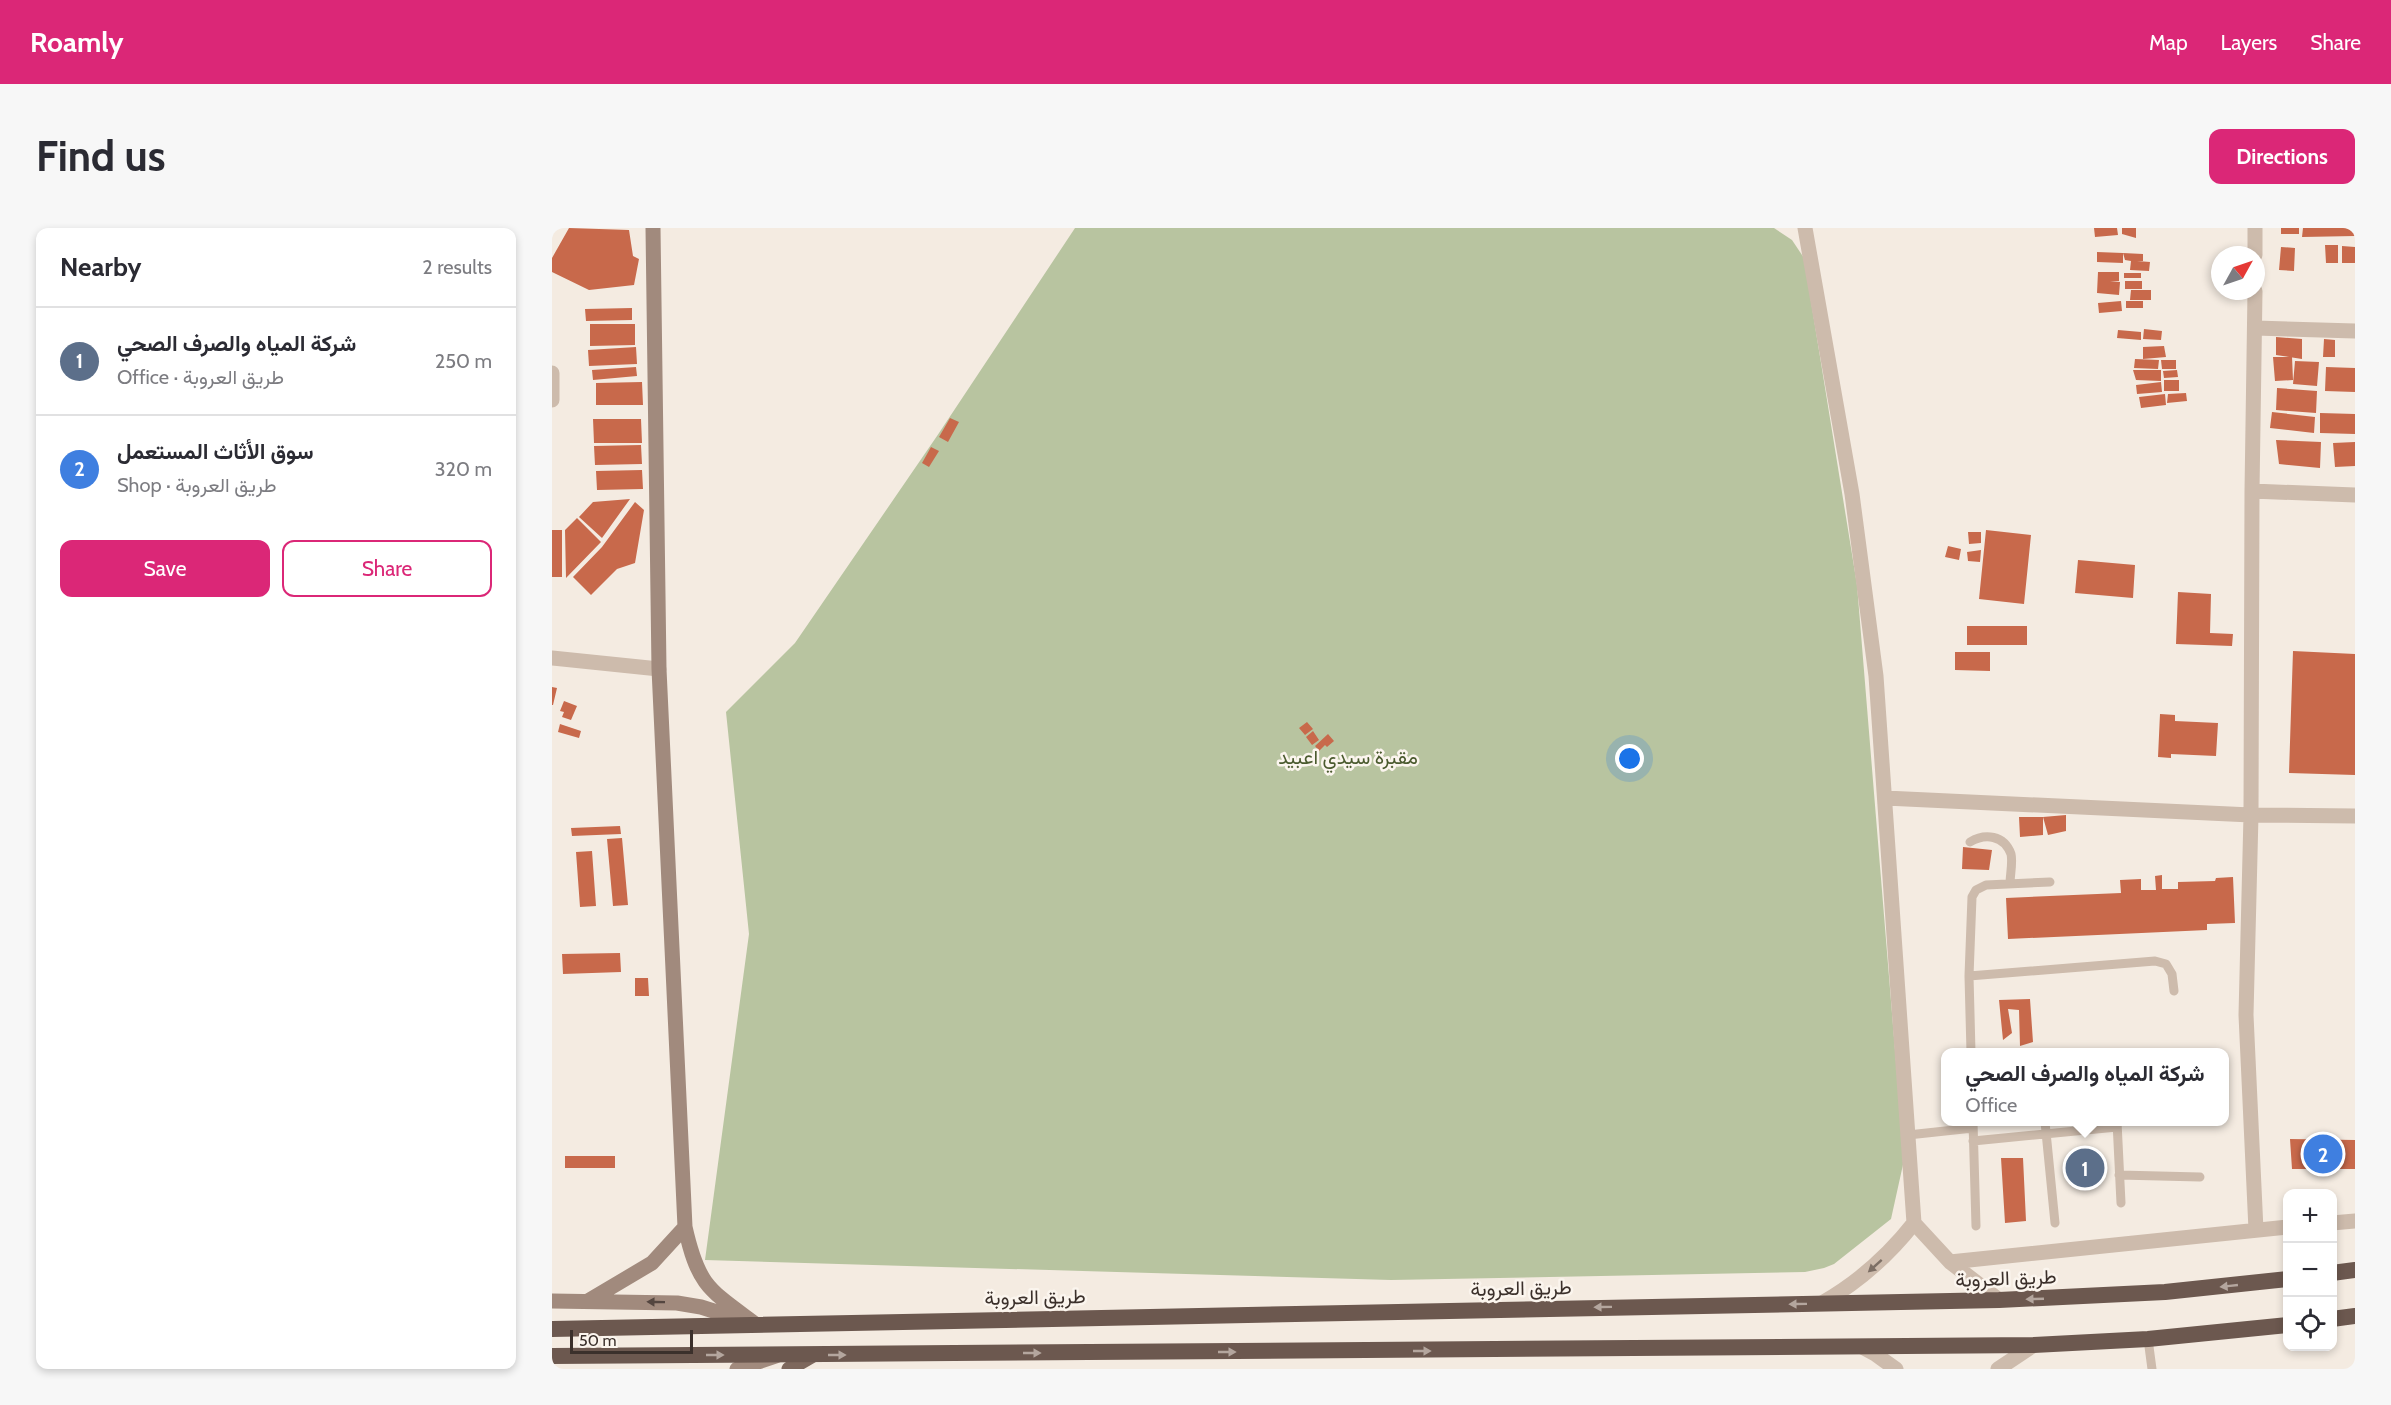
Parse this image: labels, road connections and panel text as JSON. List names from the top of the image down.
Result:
{
  "streets": {
    "highway": ["طريق العروبة"]
  },
  "parks": ["مقبرة سيدي اعبيد"],
  "scale_bar": "50 m",
  "north": "top right",
  "page": {
    "header": "Roamly",
    "nav": ["Map", "Layers", "Share"],
    "buttons": [
      "Directions",
      ["Save", "Share"]
    ],
    "title": "Find us",
    "heading": ["Nearby", "2 results"],
    "list": [
      {
        "mark": "1",
        "name": "شركة المياه والصرف الصحي",
        "note": "Office · طريق العروبة",
        "value": "250 m"
      },
      {
        "mark": "2",
        "name": "سوق الأثاث المستعمل",
        "note": "Shop · طريق العروبة",
        "value": "320 m"
      }
    ],
    "popup": ["شركة المياه والصرف الصحي", "Office"],
    "pins": ["2", "1"],
    "map_buttons": ["+", "−"],
    "scale": "50 m"
  }
}
